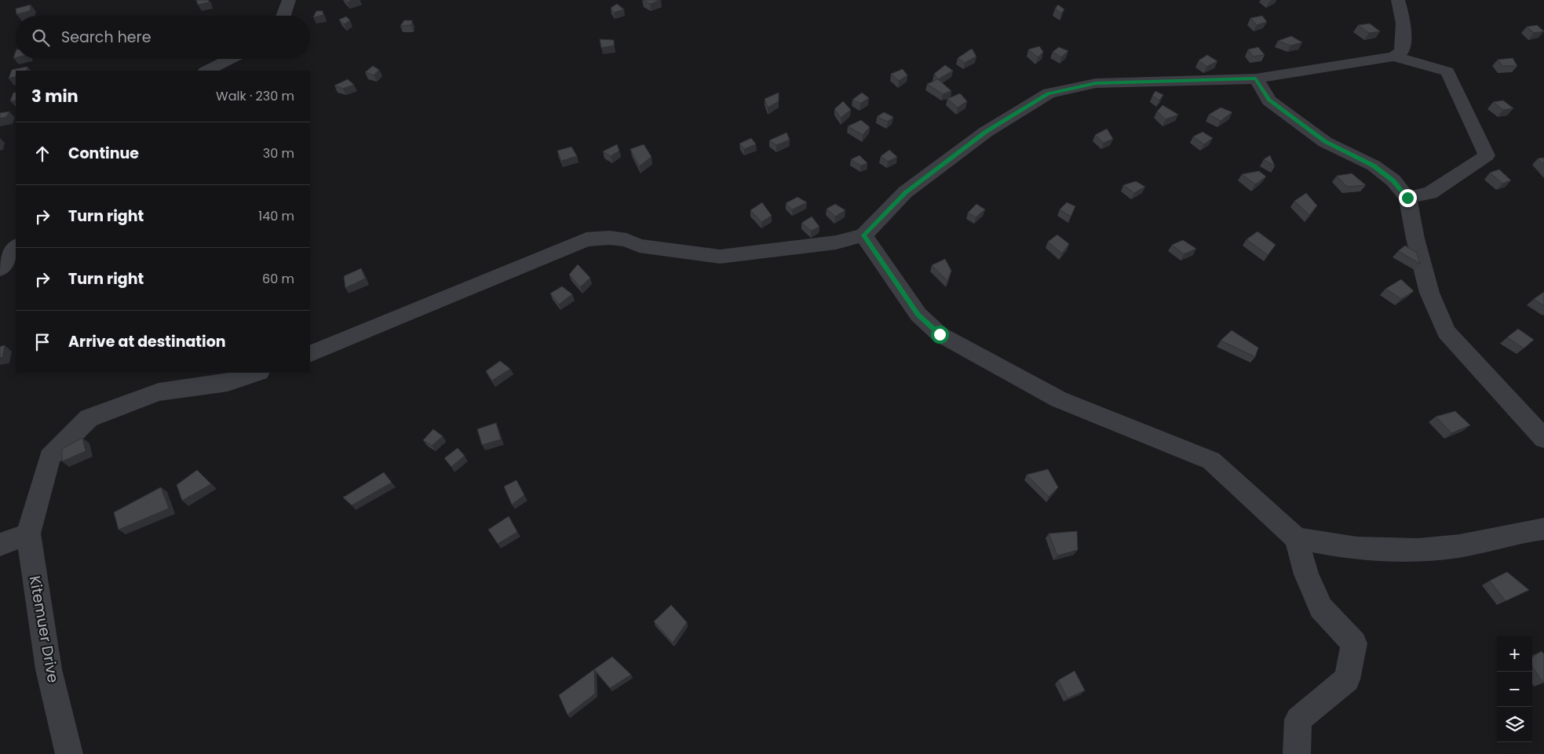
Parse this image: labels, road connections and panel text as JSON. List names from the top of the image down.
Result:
{
  "streets": {
    "street": ["Kitemuer Drive"]
  },
  "page": {
    "search": "Search here",
    "heading": ["3 min", "Walk · 230 m"],
    "list": [
      ["Continue", "30 m"],
      ["Turn right", "140 m"],
      ["Turn right", "60 m"],
      "Arrive at destination"
    ],
    "map_buttons": ["+", "−"]
  }
}
